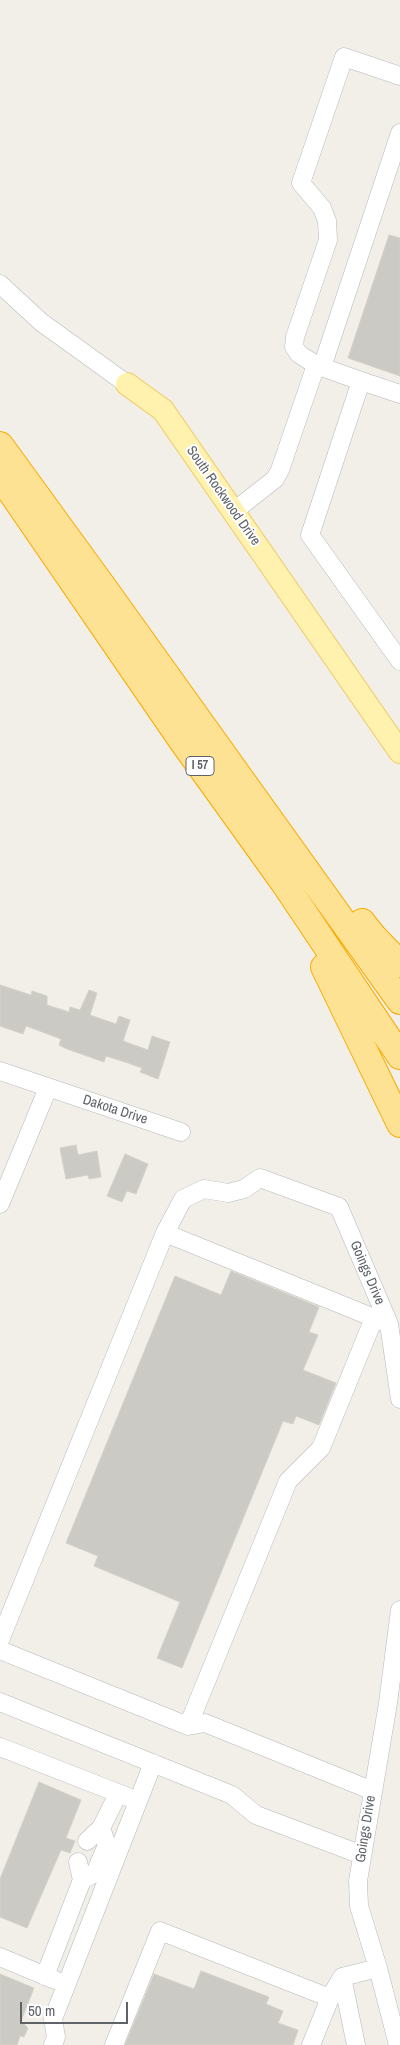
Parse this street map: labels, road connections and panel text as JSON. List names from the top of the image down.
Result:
{
  "streets": {
    "highway": ["I 57"],
    "main road": ["South Rockwood Drive"],
    "street": ["Dakota Drive", "Goings Drive"]
  },
  "scale_bar": "50 m"
}
